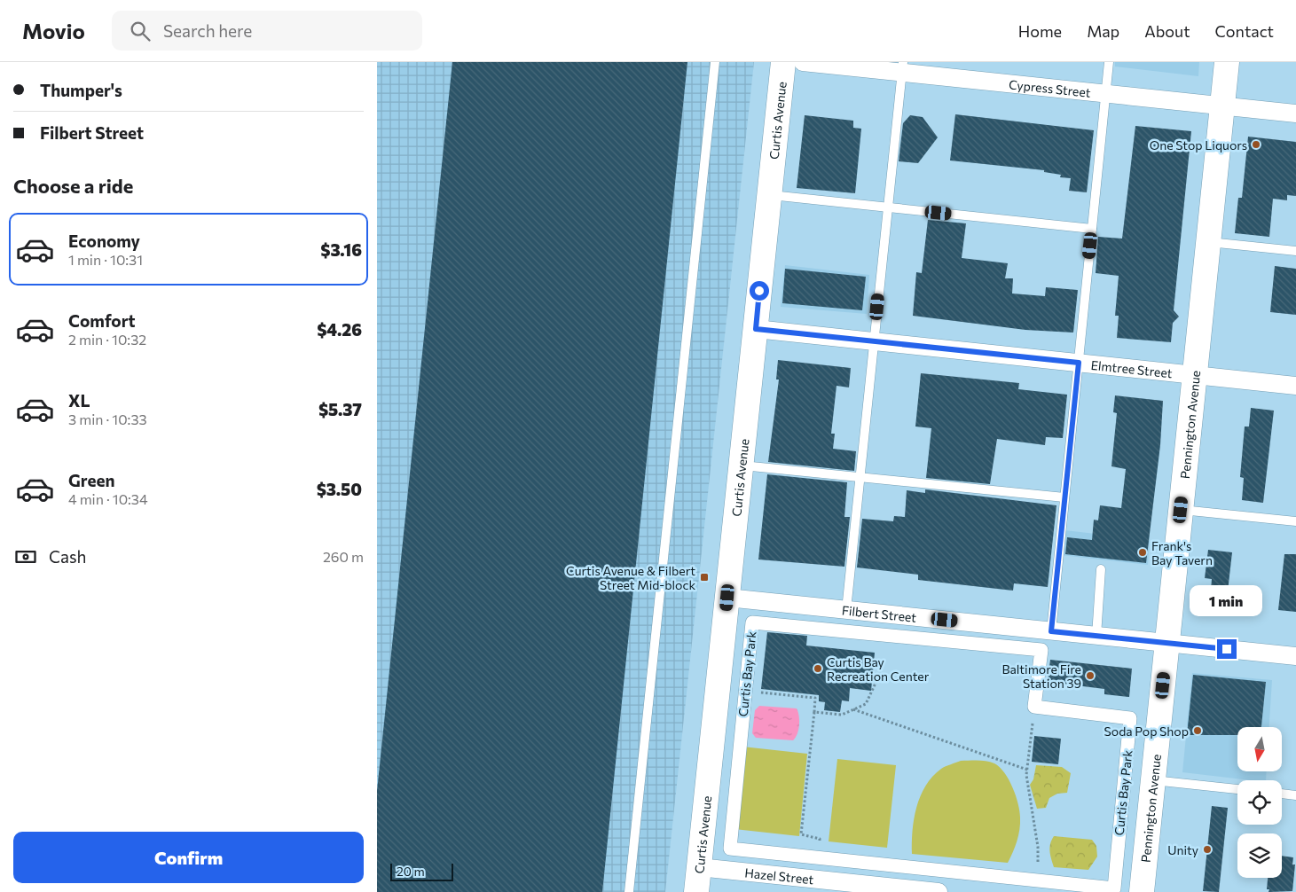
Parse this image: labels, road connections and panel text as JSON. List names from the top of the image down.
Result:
{
  "streets": {
    "main road": ["Curtis Avenue", "Pennington Avenue"],
    "street": [
      "Cypress Street",
      "Elmtree Street",
      "Filbert Street",
      "Curtis Bay Park",
      "Hazel Street"
    ]
  },
  "crossings": [
    ["Cypress Street", "Pennington Avenue"],
    ["Curtis Avenue", "Elmtree Street"],
    ["Curtis Avenue", "Filbert Street"],
    ["Curtis Avenue", "Hazel Street"],
    ["Elmtree Street", "Pennington Avenue"],
    ["Pennington Avenue", "Filbert Street"]
  ],
  "places": {
    "other": [
      "One Stop Liquors",
      "Frank's Bay Tavern",
      "Curtis Bay Recreation Center",
      "Baltimore Fire Station 39",
      "Soda Pop Shop",
      "Unity"
    ],
    "transit": ["Curtis Avenue & Filbert Street Mid-block"]
  },
  "scale_bar": "20 m",
  "north": "bottom",
  "page": {
    "header": "Movio",
    "search": "Search here",
    "nav": [
      "Home",
      "Map",
      "About",
      "Contact"
    ],
    "banner": ["Thumper's", "Filbert Street"],
    "heading": "Choose a ride",
    "list": [
      {
        "name": "Economy",
        "note": "1 min · 10:31",
        "value": "$3.16"
      },
      {
        "name": "Comfort",
        "note": "2 min · 10:32",
        "value": "$4.26"
      },
      {
        "name": "XL",
        "note": "3 min · 10:33",
        "value": "$5.37"
      },
      {
        "name": "Green",
        "note": "4 min · 10:34",
        "value": "$3.50"
      }
    ],
    "pay": ["Cash", "260 m"],
    "bubble": "1 min",
    "buttons": "Confirm",
    "scale": "20 m"
  }
}
